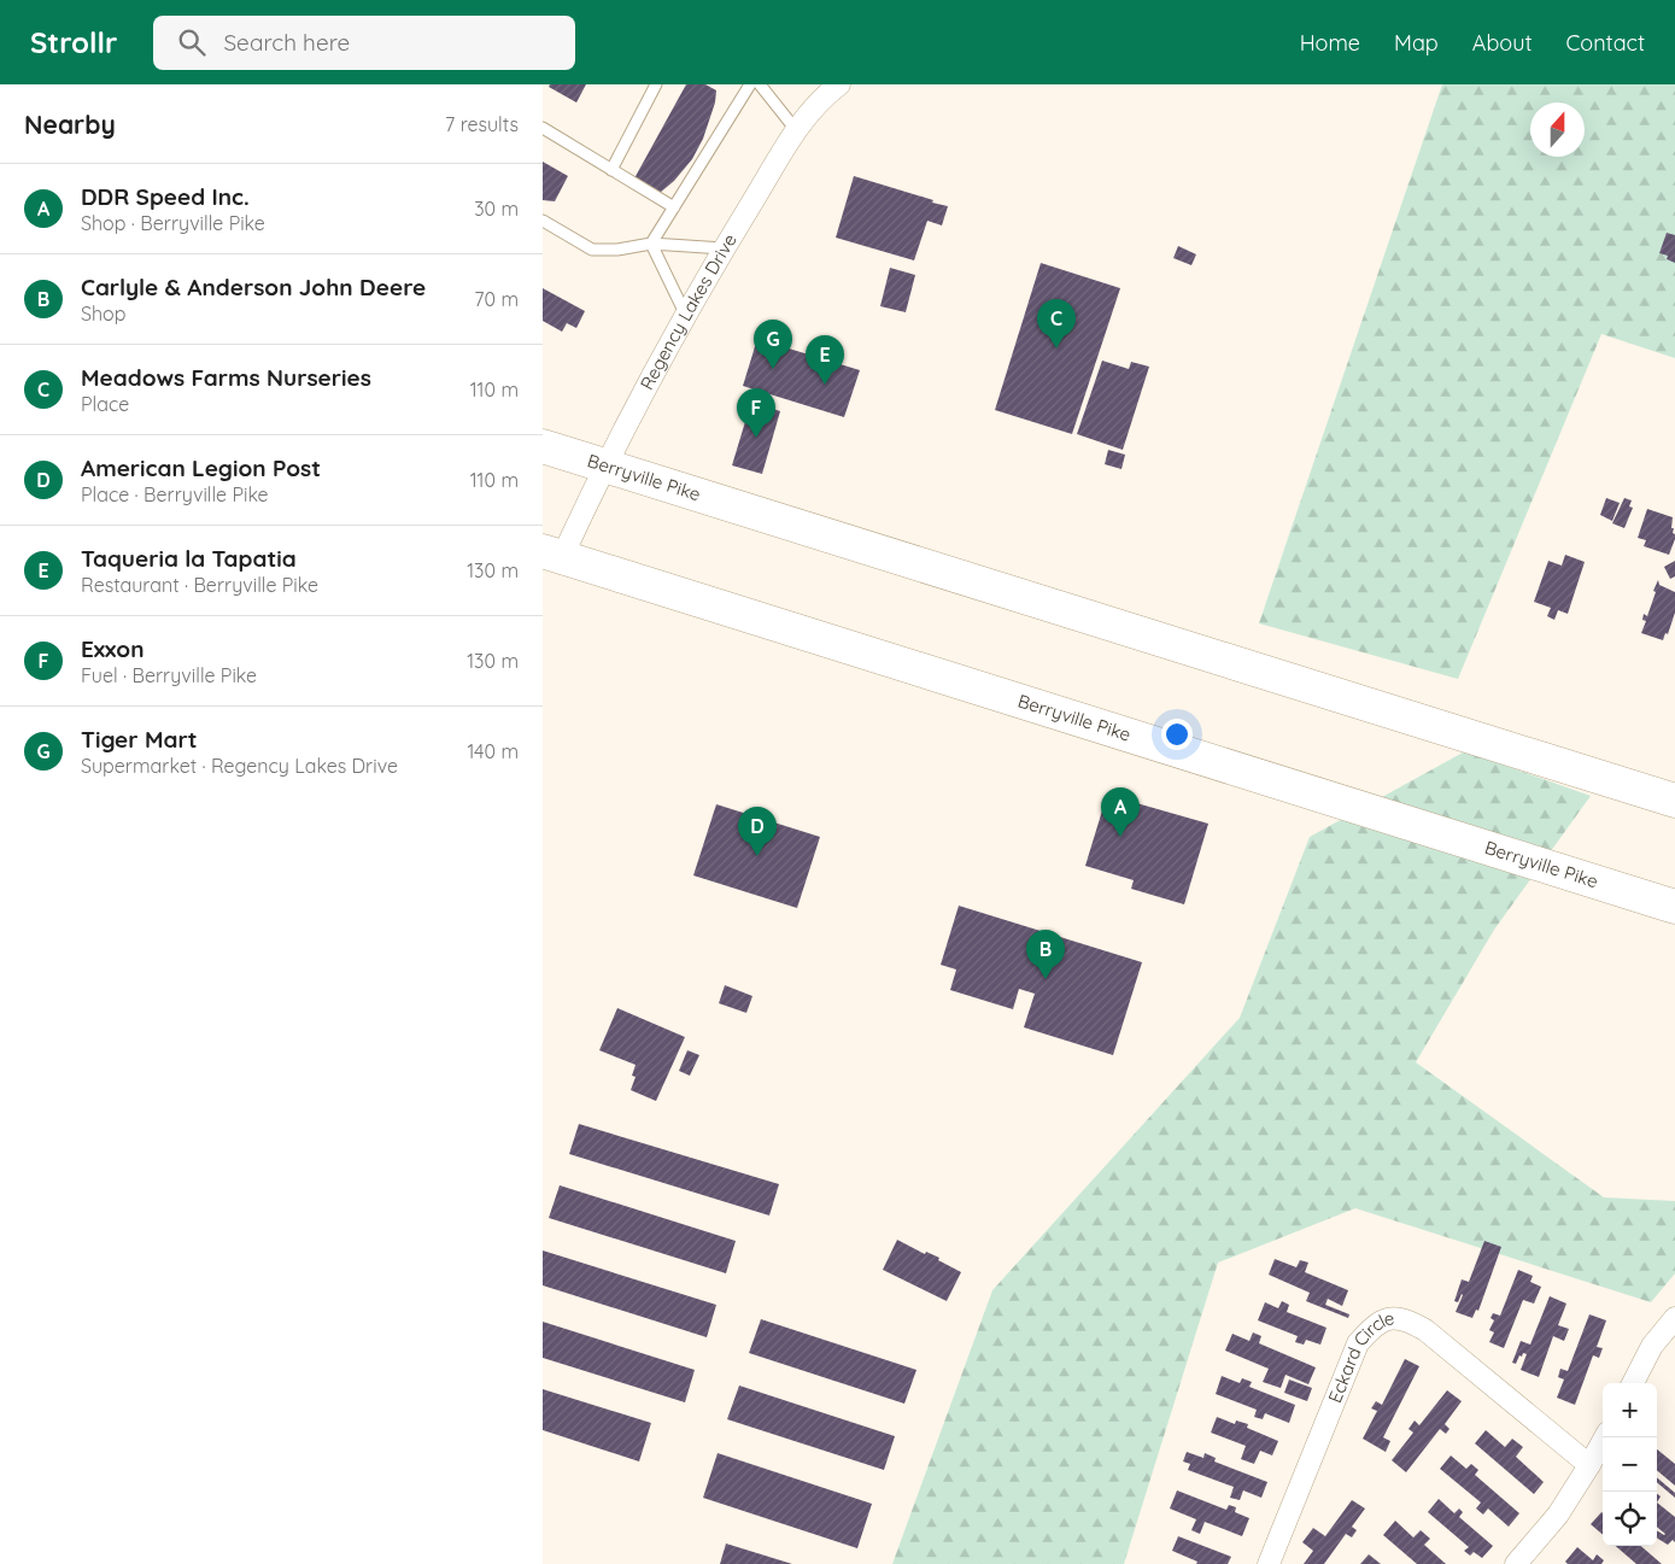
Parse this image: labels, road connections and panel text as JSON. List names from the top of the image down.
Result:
{
  "streets": {
    "highway": ["Berryville Pike"],
    "street": ["Regency Lakes Drive", "Eckard Circle"]
  },
  "crossings": [
    ["Regency Lakes Drive", "Berryville Pike"]
  ],
  "north": "top",
  "page": {
    "header": "Strollr",
    "search": "Search here",
    "nav": [
      "Home",
      "Map",
      "About",
      "Contact"
    ],
    "heading": ["Nearby", "7 results"],
    "list": [
      {
        "mark": "A",
        "name": "DDR Speed Inc.",
        "note": "Shop · Berryville Pike",
        "value": "30 m"
      },
      {
        "mark": "B",
        "name": "Carlyle & Anderson John Deere",
        "note": "Shop",
        "value": "70 m"
      },
      {
        "mark": "C",
        "name": "Meadows Farms Nurseries",
        "note": "Place",
        "value": "110 m"
      },
      {
        "mark": "D",
        "name": "American Legion Post",
        "note": "Place · Berryville Pike",
        "value": "110 m"
      },
      {
        "mark": "E",
        "name": "Taqueria la Tapatia",
        "note": "Restaurant · Berryville Pike",
        "value": "130 m"
      },
      {
        "mark": "F",
        "name": "Exxon",
        "note": "Fuel · Berryville Pike",
        "value": "130 m"
      },
      {
        "mark": "G",
        "name": "Tiger Mart",
        "note": "Supermarket · Regency Lakes Drive",
        "value": "140 m"
      }
    ],
    "pins": [
      "C",
      "G",
      "E",
      "F",
      "A",
      "D",
      "B"
    ],
    "map_buttons": ["+", "−"]
  }
}
